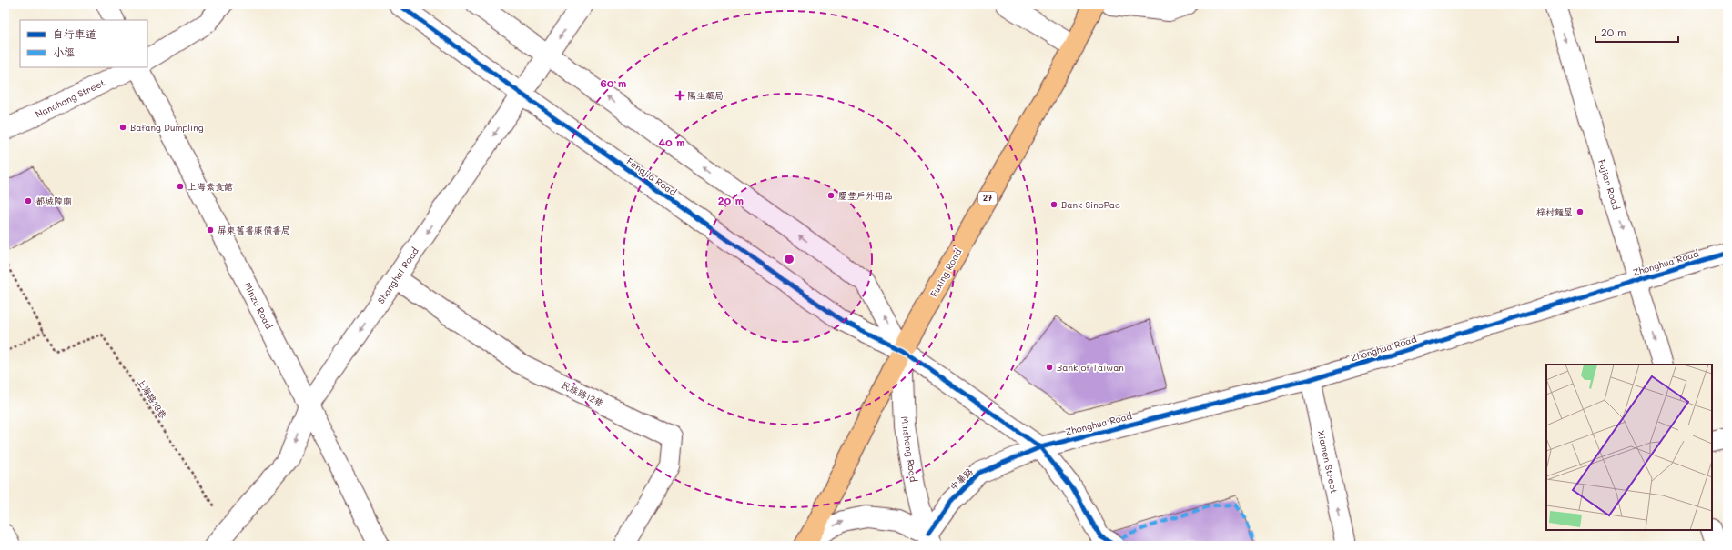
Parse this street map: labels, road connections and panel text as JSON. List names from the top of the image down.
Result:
{
  "streets": {
    "main road": ["27", "Fuxing Road"],
    "street": [
      "Nanchang Street",
      "Fengjia Road",
      "Fujian Road",
      "Zhonghua Road",
      "Shanghai Road",
      "Minzu Road",
      "民族路12巷",
      "Minsheng Road",
      "Xiamen Street",
      "中華路"
    ],
    "path": ["上海路13巷"]
  },
  "crossings": [
    ["Fengjia Road", "Fuxing Road"],
    ["Fengjia Road", "Shanghai Road"],
    ["Fengjia Road", "Minsheng Road"],
    ["Fujian Road", "Zhonghua Road"],
    ["Zhonghua Road", "Xiamen Street"],
    ["Zhonghua Road", "中華路"],
    ["Fuxing Road", "Minsheng Road"],
    ["Shanghai Road", "Minzu Road"],
    ["Shanghai Road", "民族路12巷"],
    ["Shanghai Road", "上海路13巷"],
    ["Minsheng Road", "中華路"]
  ],
  "one_way": ["Fujian Road", "Shanghai Road", "Xiamen Street"],
  "places": {
    "health": ["陽生藥局"],
    "other": [
      "Bafang Dumpling",
      "上海素食館",
      "慶豐戶外用品",
      "都城隍廟",
      "Bank SinoPac",
      "梓村麵屋",
      "屏東舊書廉價書局",
      "Bank of Taiwan"
    ]
  },
  "legend": ["自行車道", "小徑"],
  "scale_bar": "20 m",
  "rings": ["60 m", "40 m", "20 m"]
}
